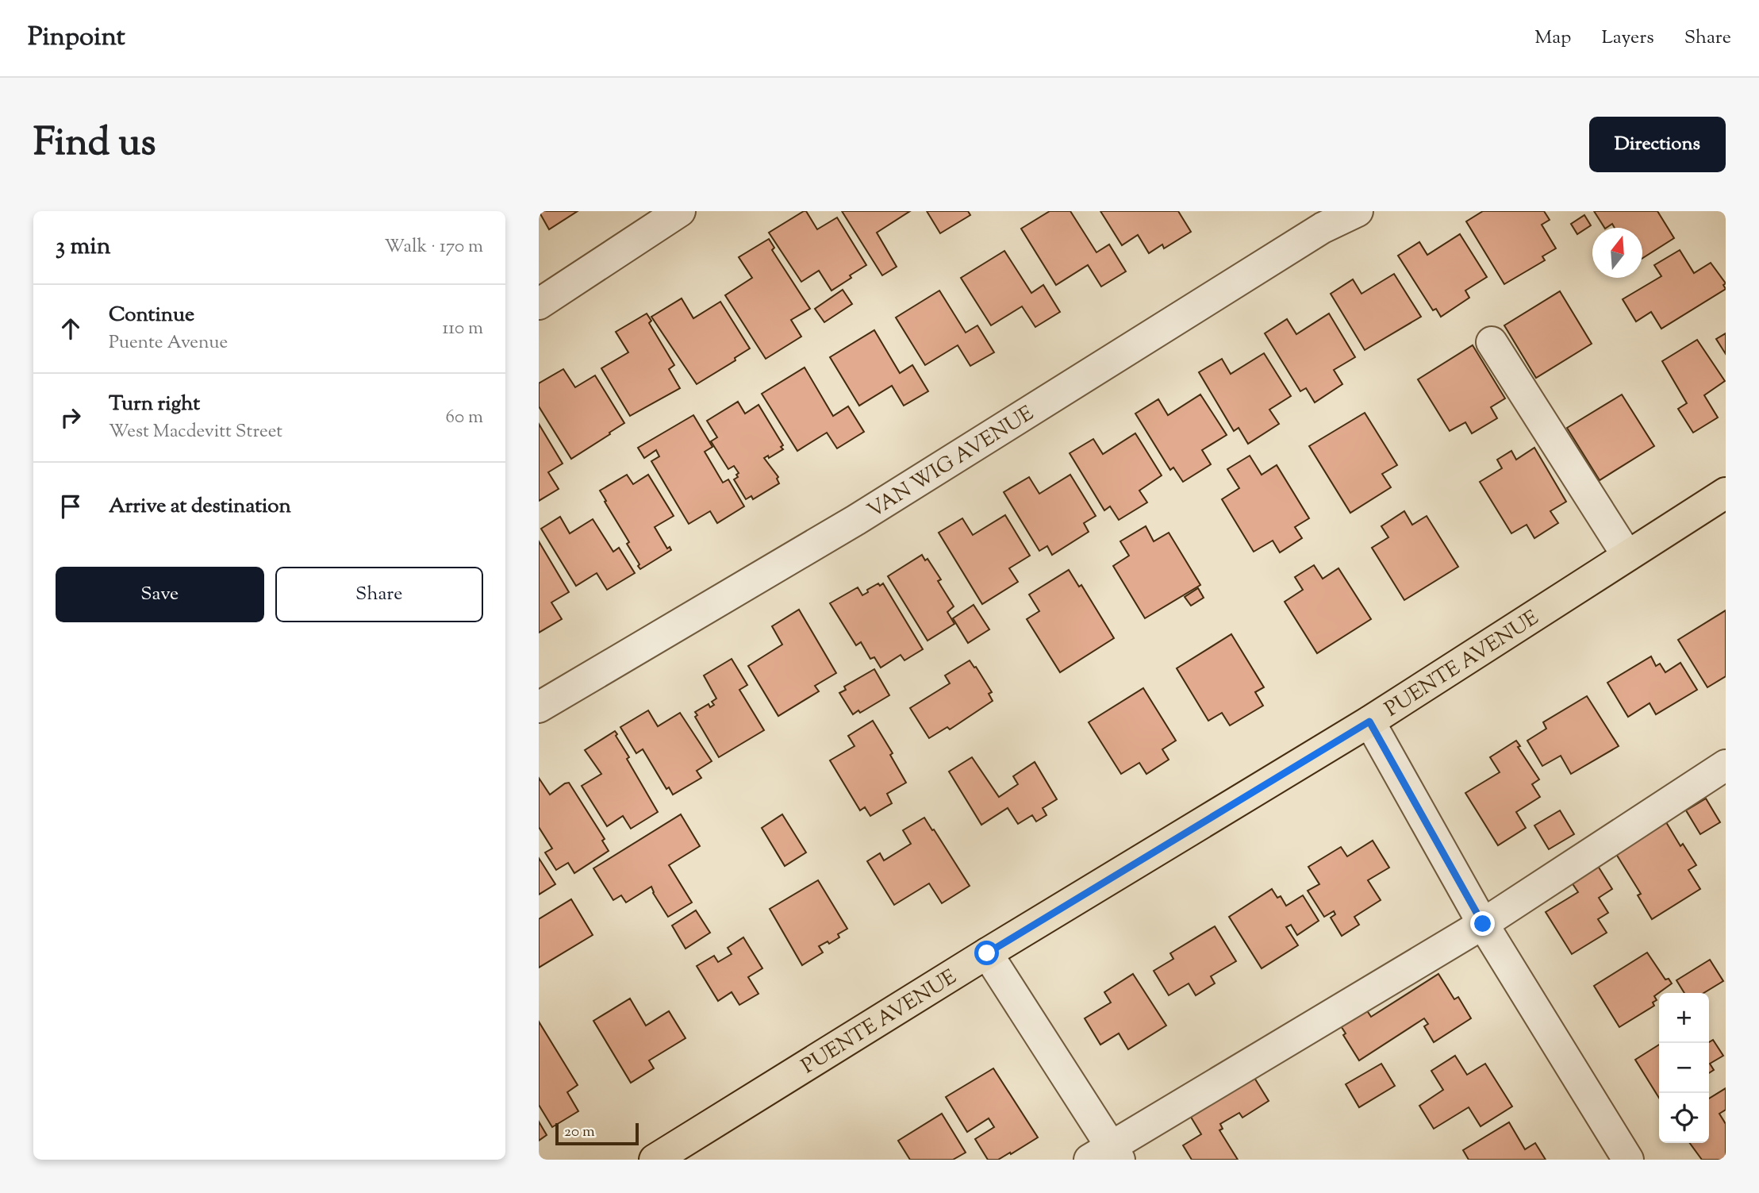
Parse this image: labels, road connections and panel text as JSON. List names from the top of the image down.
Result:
{
  "streets": {
    "main road": ["PUENTE AVENUE"],
    "street": ["VAN WIG AVENUE"]
  },
  "scale_bar": "20 m",
  "north": "top",
  "page": {
    "header": "Pinpoint",
    "nav": ["Map", "Layers", "Share"],
    "title": "Find us",
    "buttons": [
      "Directions",
      ["Save", "Share"]
    ],
    "heading": ["3 min", "Walk · 170 m"],
    "list": [
      ["Continue", "Puente Avenue", "110 m"],
      ["Turn right", "West Macdevitt Street", "60 m"],
      "Arrive at destination"
    ],
    "map_buttons": ["+", "−"],
    "scale": "20 m"
  }
}
